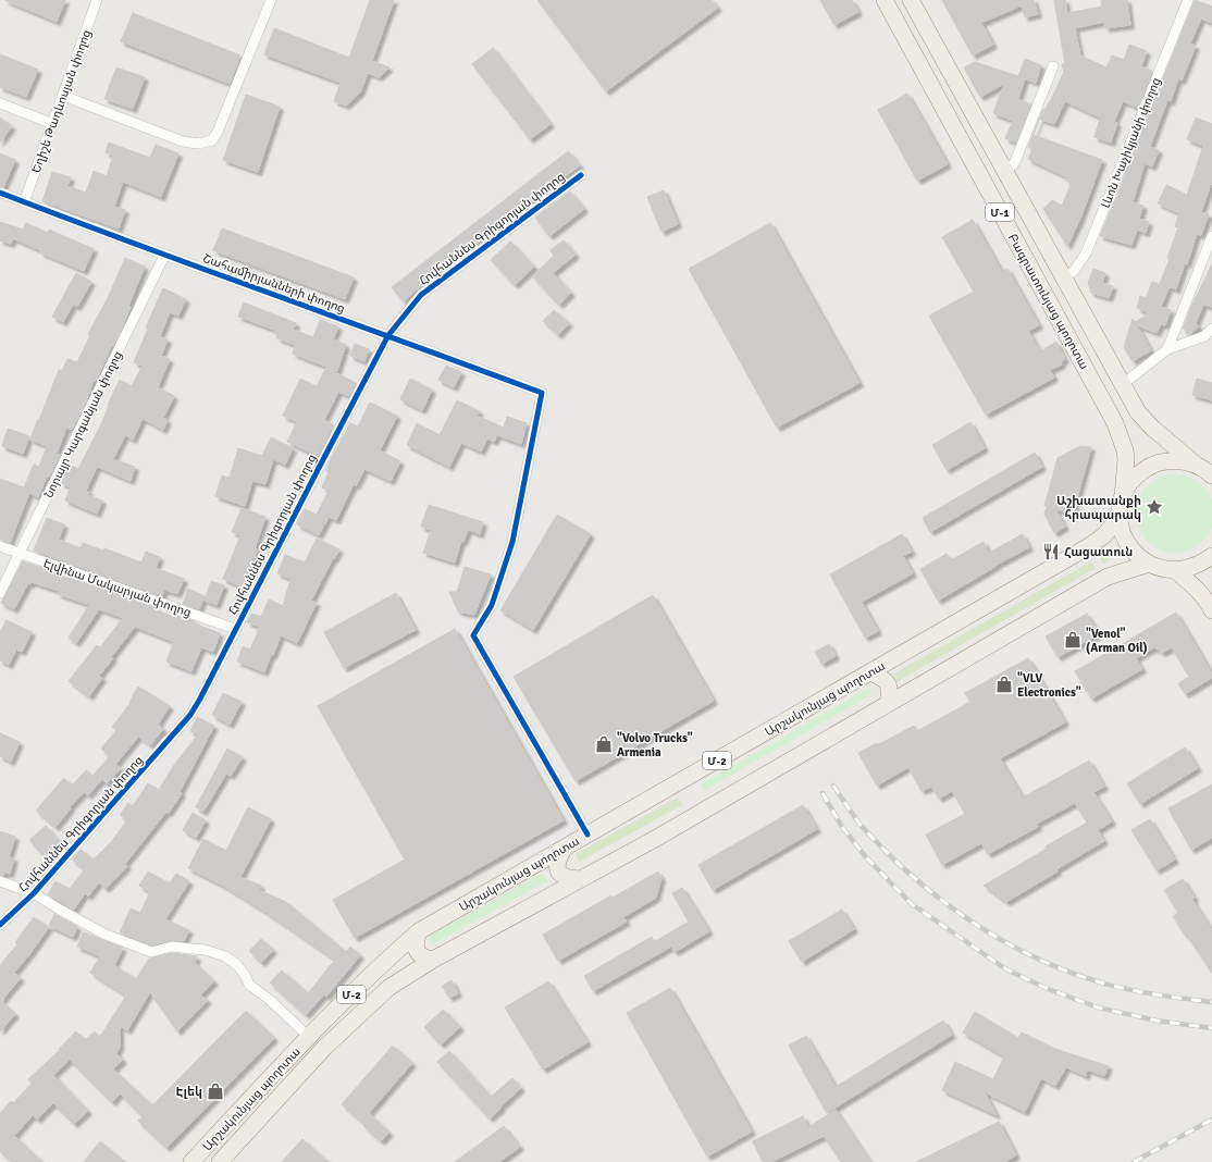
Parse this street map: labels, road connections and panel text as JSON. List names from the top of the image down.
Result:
{
  "streets": {
    "main road": [
      "Մ-1",
      "Բագրատունյաց պողոտա",
      "Արշակունյաց պողոտա",
      "Մ-2"
    ],
    "street": [
      "Եղիշե Թադևոսյան փողոց",
      "Լևոն Խաչիկյանի փողոց",
      "Հովհաննես Գրիգորյան փողոց",
      "Շահամիրյանների փողոց",
      "Նորայր Կարգանյան փողոց",
      "Էլվինա Մակարյան փողոց"
    ]
  },
  "crossings": [
    ["Եղիշե Թադևոսյան փողոց", "Շահամիրյանների փողոց"],
    ["Լևոն Խաչիկյանի փողոց", "Բագրատունյաց պողոտա"],
    ["Հովհաննես Գրիգորյան փողոց", "Շահամիրյանների փողոց"],
    ["Հովհաննես Գրիգորյան փողոց", "Էլվինա Մակարյան փողոց"],
    ["Շահամիրյանների փողոց", "Նորայր Կարգանյան փողոց"],
    ["Շահամիրյանների փողոց", "Արշակունյաց պողոտա"],
    ["Նորայր Կարգանյան փողոց", "Էլվինա Մակարյան փողոց"]
  ],
  "places": {
    "place": ["Աշխատանքի հրապարակ"],
    "restaurant": ["Հացատուն"],
    "shop": [
      "\"Venol\" (Arman Oil)",
      "\"VLV Electronics\"",
      "\"Volvo Trucks\" Armenia",
      "Էլեկ"
    ]
  }
}
